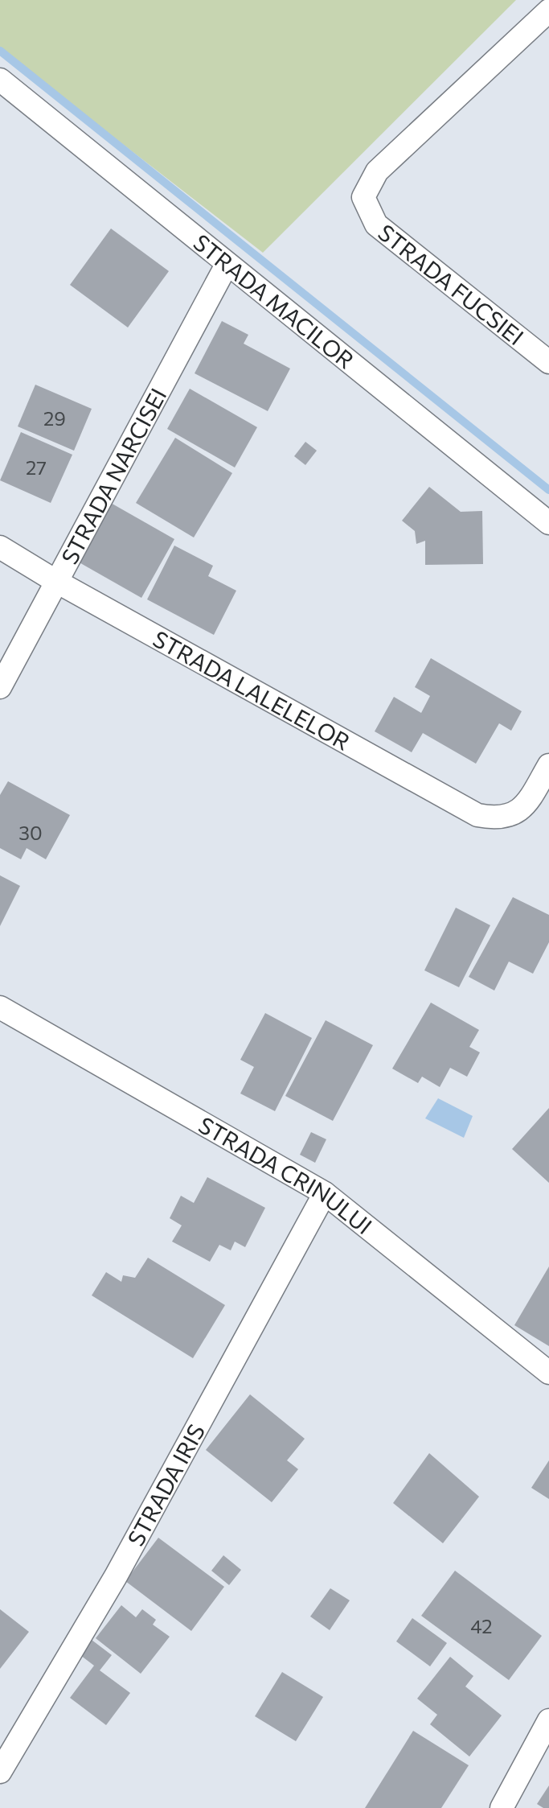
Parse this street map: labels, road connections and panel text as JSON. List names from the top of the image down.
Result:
{
  "streets": {
    "street": [
      "STRADA FUCSIEI",
      "STRADA MACILOR",
      "STRADA NARCISEI",
      "STRADA LALELELOR",
      "STRADA CRINULUI",
      "STRADA IRIS"
    ]
  },
  "crossings": [
    ["STRADA MACILOR", "STRADA NARCISEI"],
    ["STRADA NARCISEI", "STRADA LALELELOR"],
    ["STRADA CRINULUI", "STRADA IRIS"]
  ],
  "house_numbers": [
    "29",
    "27",
    "30",
    "42"
  ]
}
